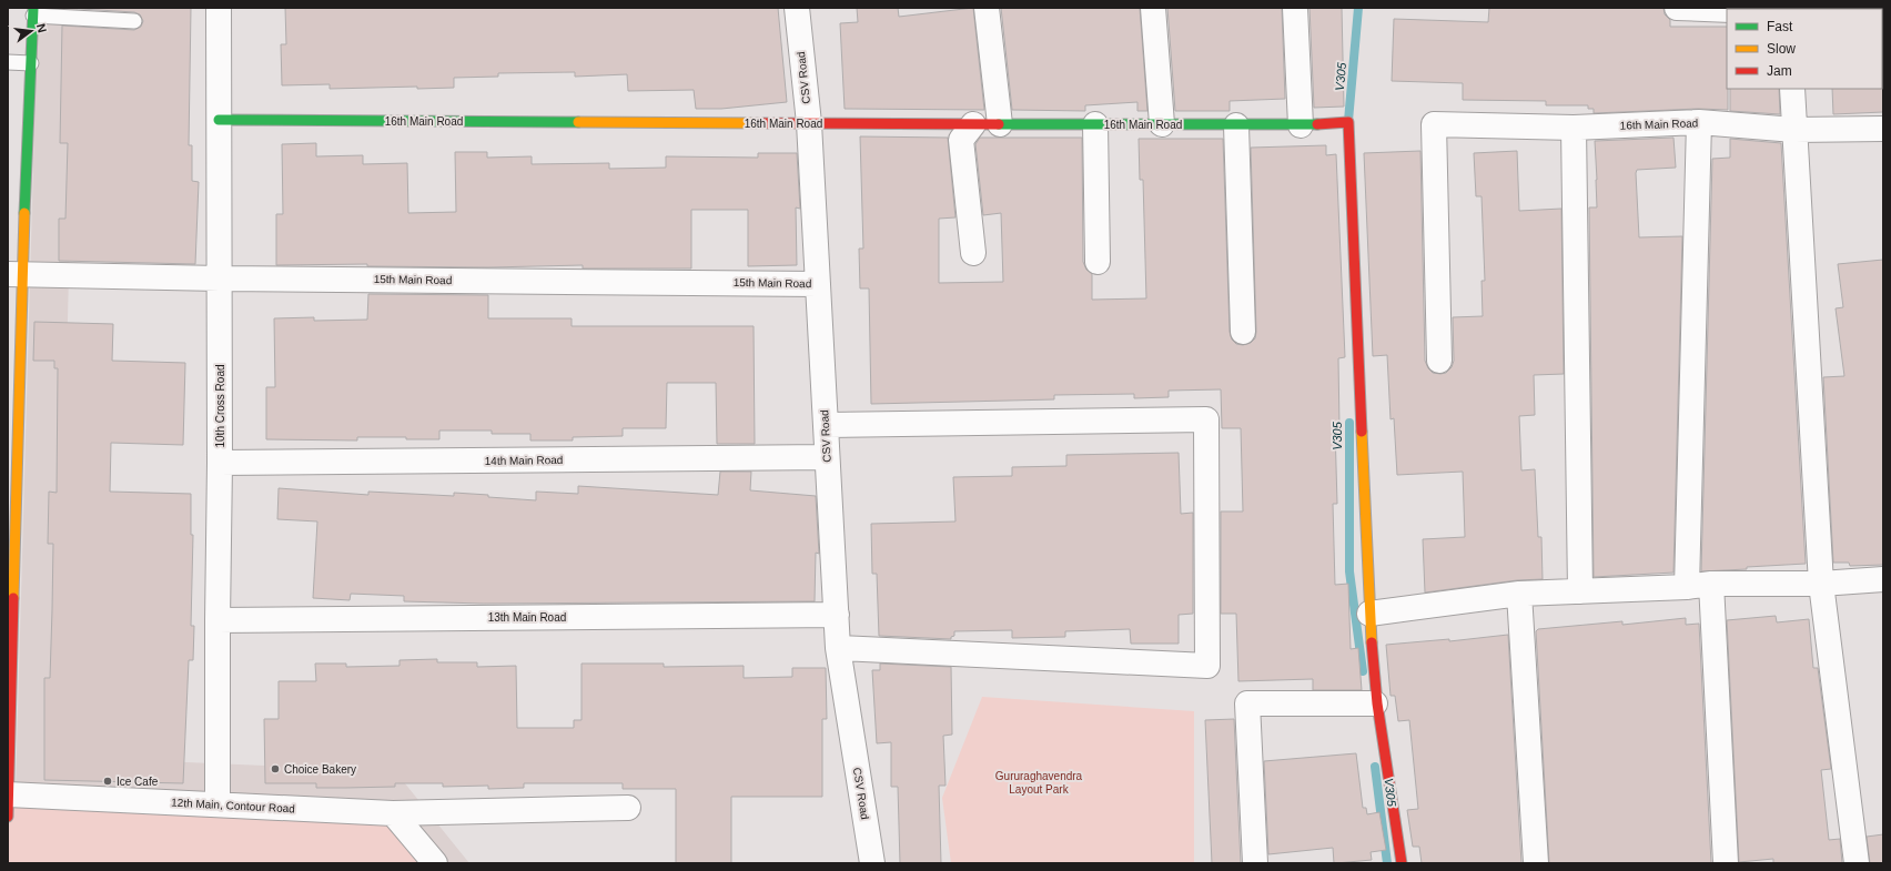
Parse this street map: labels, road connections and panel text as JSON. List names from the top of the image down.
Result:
{
  "streets": {
    "street": [
      "CSV Road",
      "16th Main Road",
      "15th Main Road",
      "10th Cross Road",
      "14th Main Road",
      "13th Main Road",
      "12th Main, Contour Road"
    ]
  },
  "crossings": [
    ["CSV Road", "16th Main Road"],
    ["CSV Road", "15th Main Road"],
    ["CSV Road", "14th Main Road"],
    ["CSV Road", "13th Main Road"],
    ["16th Main Road", "10th Cross Road"],
    ["15th Main Road", "10th Cross Road"],
    ["10th Cross Road", "14th Main Road"],
    ["10th Cross Road", "13th Main Road"],
    ["10th Cross Road", "12th Main, Contour Road"]
  ],
  "water": ["V305"],
  "parks": ["Gururaghavendra Layout Park"],
  "places": ["Choice Bakery", "Ice Cafe"],
  "legend": ["Fast", "Slow", "Jam"],
  "north": "right"
}
